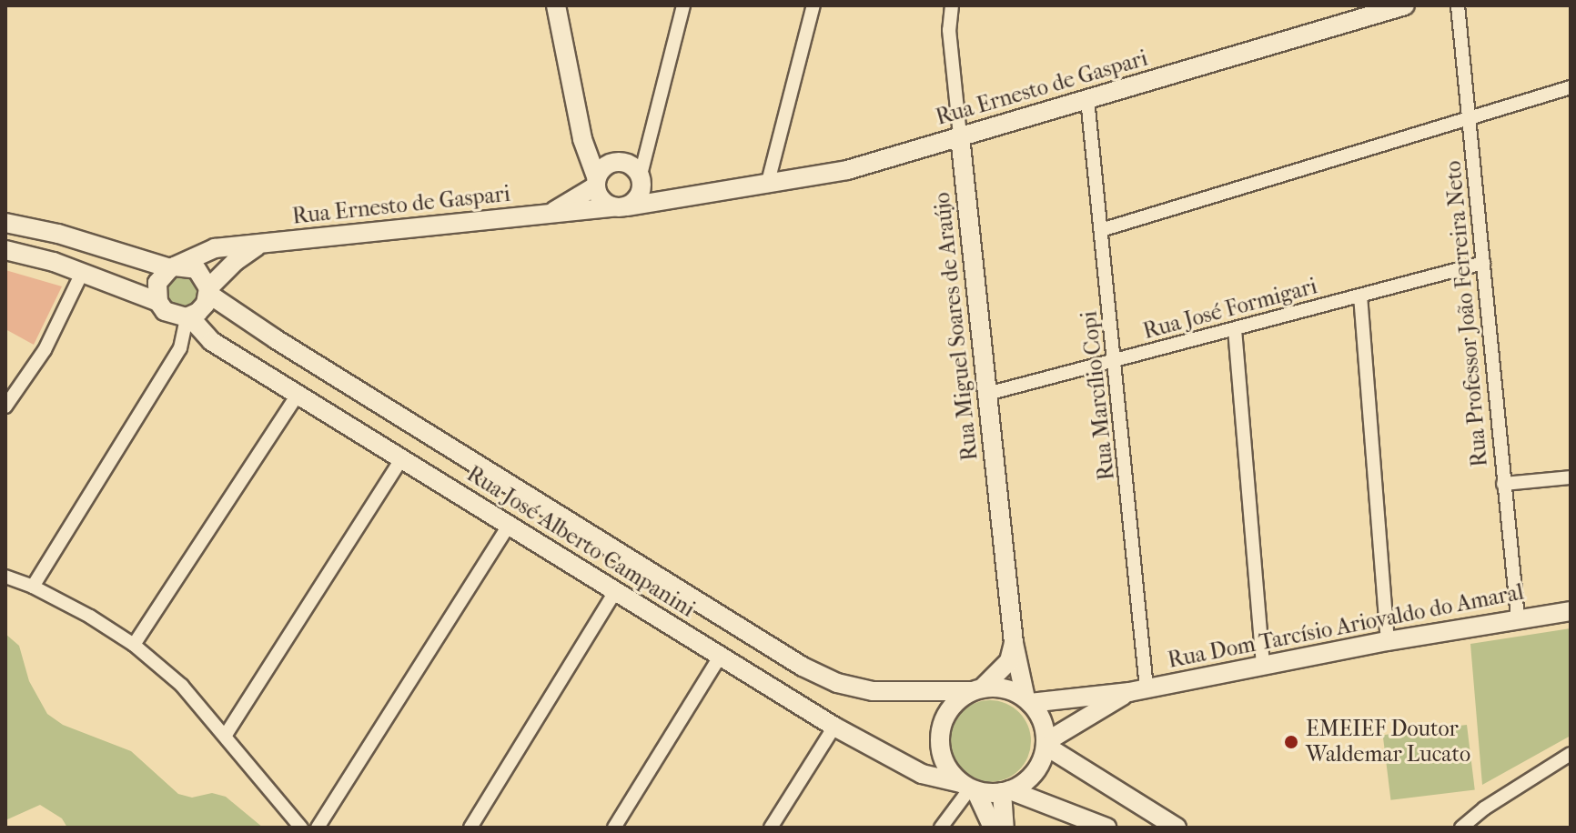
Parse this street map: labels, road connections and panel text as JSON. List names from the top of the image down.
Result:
{
  "streets": {
    "street": [
      "Rua Ernesto de Gaspari",
      "Rua José Formigari",
      "Rua Professor João Ferreira Neto",
      "Rua Miguel Soares de Araújo",
      "Rua Marcílio Copi",
      "Rua José Alberto Campanini",
      "Rua Dom Tarcísio Ariovaldo do Amaral"
    ]
  },
  "crossings": [
    ["Rua Ernesto de Gaspari", "Rua Miguel Soares de Araújo"],
    ["Rua Ernesto de Gaspari", "Rua Marcílio Copi"],
    ["Rua Ernesto de Gaspari", "Rua José Alberto Campanini"],
    ["Rua José Formigari", "Rua Professor João Ferreira Neto"],
    ["Rua José Formigari", "Rua Miguel Soares de Araújo"],
    ["Rua José Formigari", "Rua Marcílio Copi"],
    ["Rua Professor João Ferreira Neto", "Rua Dom Tarcísio Ariovaldo do Amaral"],
    ["Rua Miguel Soares de Araújo", "Rua José Alberto Campanini"],
    ["Rua Miguel Soares de Araújo", "Rua Dom Tarcísio Ariovaldo do Amaral"],
    ["Rua Marcílio Copi", "Rua Dom Tarcísio Ariovaldo do Amaral"],
    ["Rua José Alberto Campanini", "Rua Dom Tarcísio Ariovaldo do Amaral"]
  ],
  "places": ["EMEIEF Doutor Waldemar Lucato"]
}
